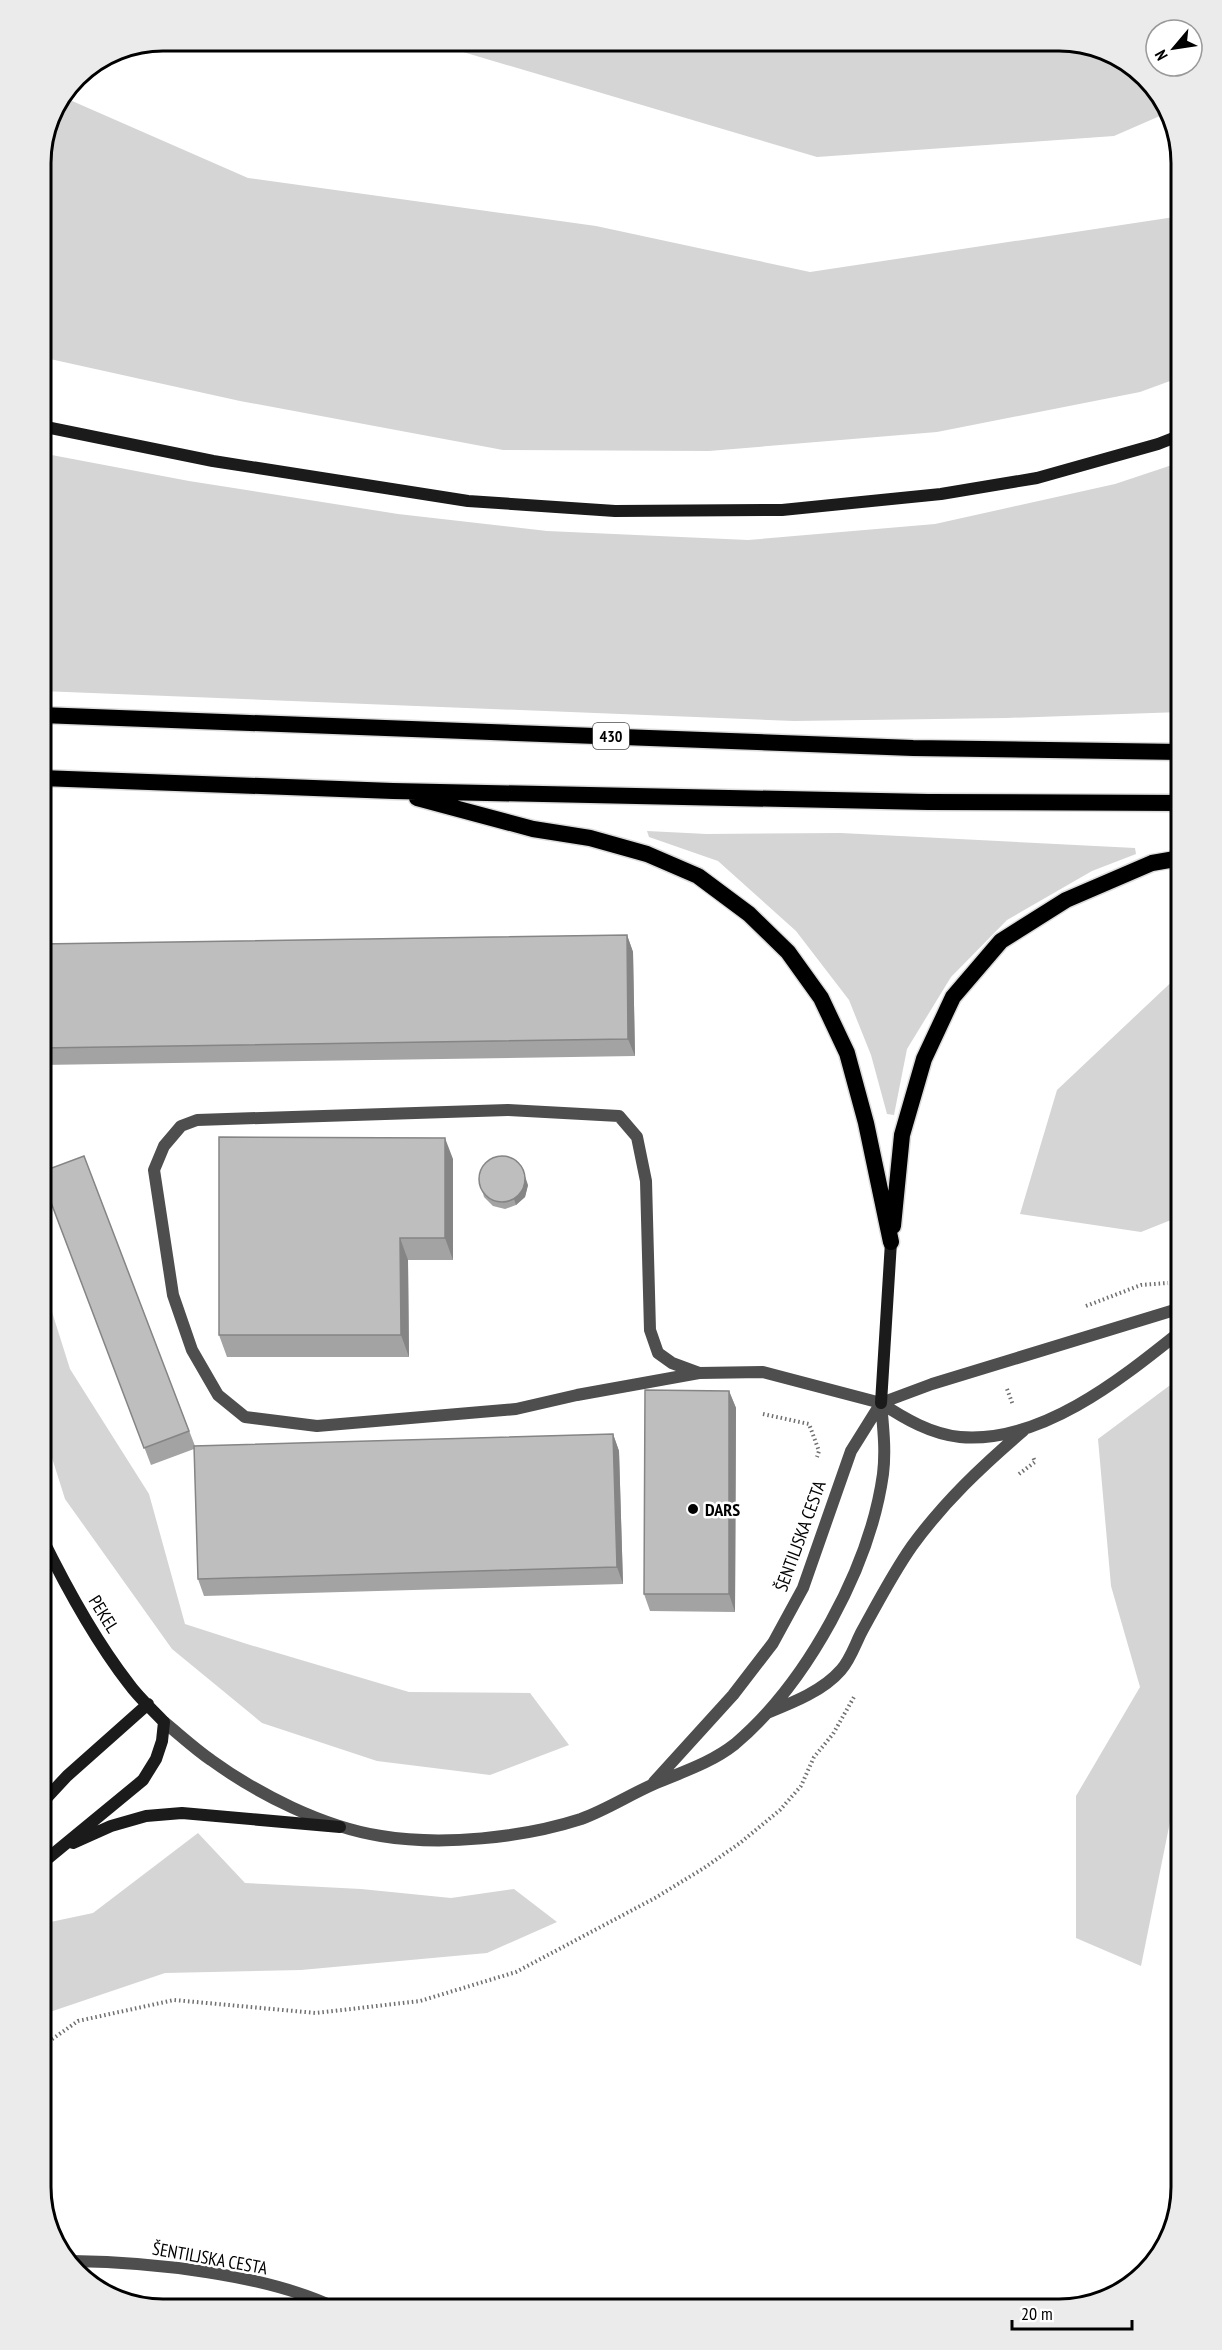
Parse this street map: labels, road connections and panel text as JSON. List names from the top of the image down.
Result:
{
  "streets": {
    "highway": ["430"],
    "main road": ["PEKEL"],
    "street": ["ŠENTILJSKA CESTA"]
  },
  "crossings": [
    ["ŠENTILJSKA CESTA", "PEKEL"]
  ],
  "places": ["DARS"],
  "scale_bar": "20 m",
  "north": "bottom left"
}
